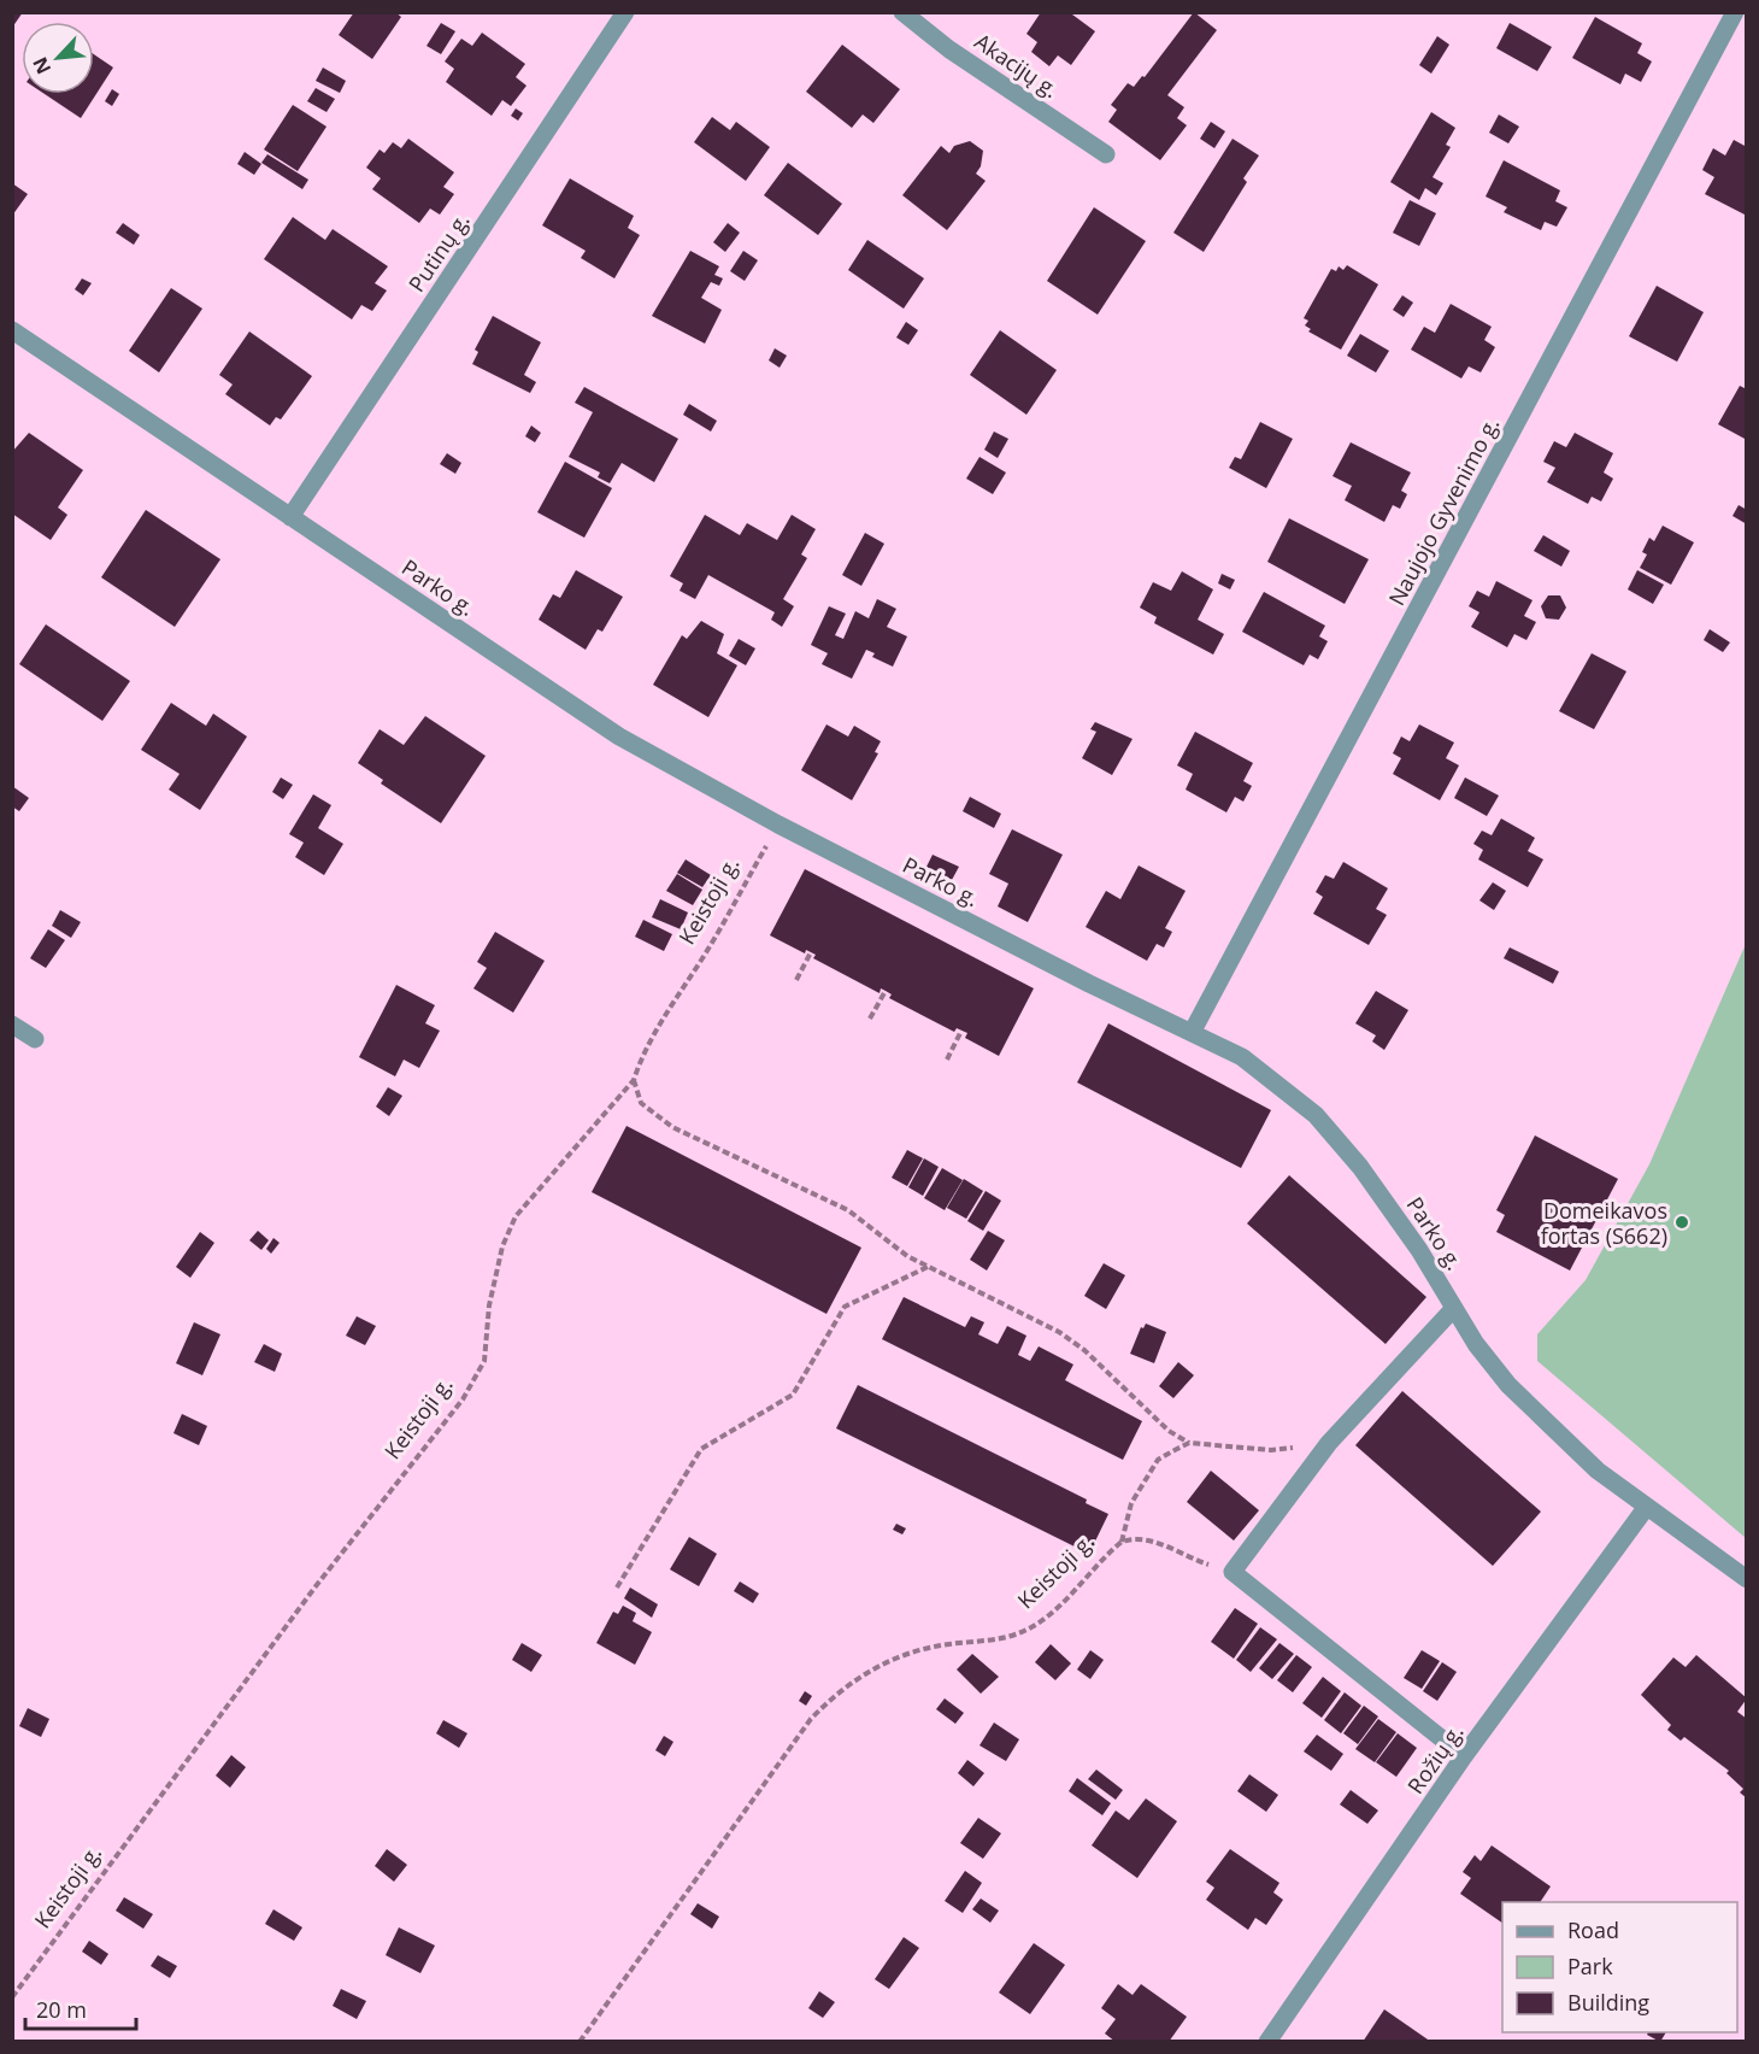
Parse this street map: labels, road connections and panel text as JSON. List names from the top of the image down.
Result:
{
  "streets": {
    "street": [
      "Akacijų g.",
      "Putinų g.",
      "Naujojo Gyvenimo g.",
      "Parko g.",
      "Rožių g."
    ],
    "path": ["Keistoji g."]
  },
  "crossings": [
    ["Putinų g.", "Parko g."],
    ["Naujojo Gyvenimo g.", "Parko g."],
    ["Parko g.", "Keistoji g."],
    ["Parko g.", "Rožių g."]
  ],
  "places": ["Domeikavos fortas (S662)"],
  "legend": ["Road", "Park", "Building"],
  "scale_bar": "20 m",
  "north": "bottom left"
}
